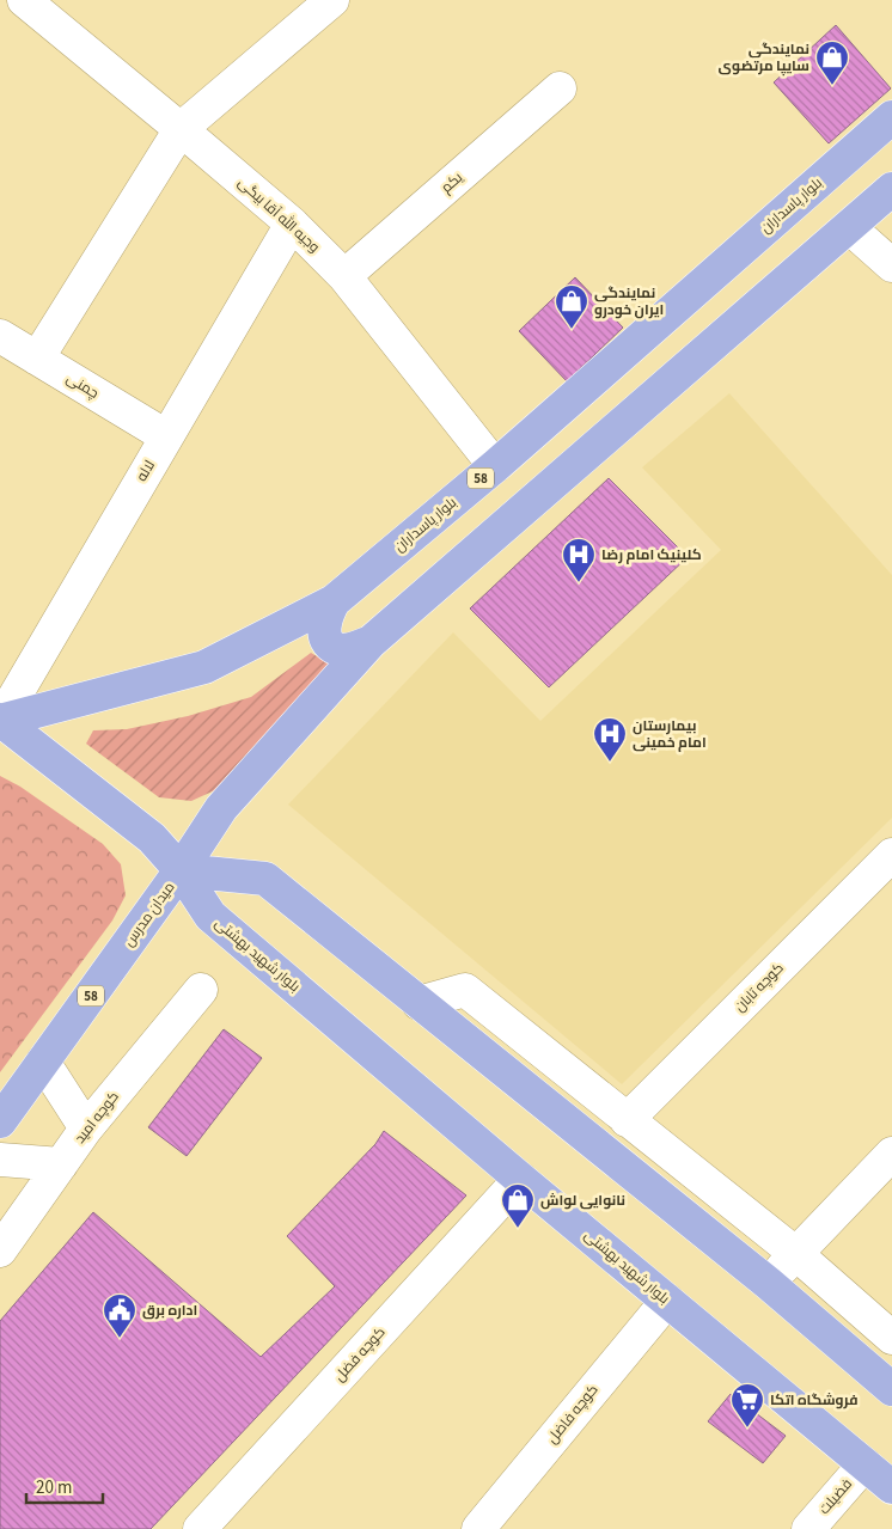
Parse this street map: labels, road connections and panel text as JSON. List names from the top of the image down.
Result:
{
  "streets": {
    "main road": [
      "بلوار پاسداران",
      "58",
      "میدان مدرس",
      "بلوار شهید بهشتی"
    ],
    "street": [
      "یکم",
      "وجیه الله آقا بیگی",
      "چمنی",
      "لاله",
      "کوچه تابان",
      "کوچه امید",
      "کوچه فضل",
      "کوچه فاضل",
      "فضیلت"
    ]
  },
  "crossings": [
    ["یکم", "وجیه الله آقا بیگی"],
    ["بلوار پاسداران", "وجیه الله آقا بیگی"],
    ["بلوار پاسداران", "لاله"],
    ["بلوار پاسداران", "میدان مدرس"],
    ["وجیه الله آقا بیگی", "لاله"],
    ["چمنی", "لاله"],
    ["لاله", "میدان مدرس"],
    ["58", "میدان مدرس"],
    ["58", "بلوار شهید بهشتی"],
    ["میدان مدرس", "بلوار شهید بهشتی"],
    ["بلوار شهید بهشتی", "کوچه فضل"],
    ["بلوار شهید بهشتی", "کوچه فاضل"],
    ["بلوار شهید بهشتی", "فضیلت"]
  ],
  "places": {
    "shop": ["نمایندگی سایپا مرتضوی", "نمایندگی ایران خودرو", "نانوایی لواش"],
    "hospital": ["کلینیک امام رضا", "بیمارستان امام خمینی"],
    "public building": ["اداره برق"],
    "supermarket": ["فروشگاه اتکا"]
  },
  "scale_bar": "20 m"
}
